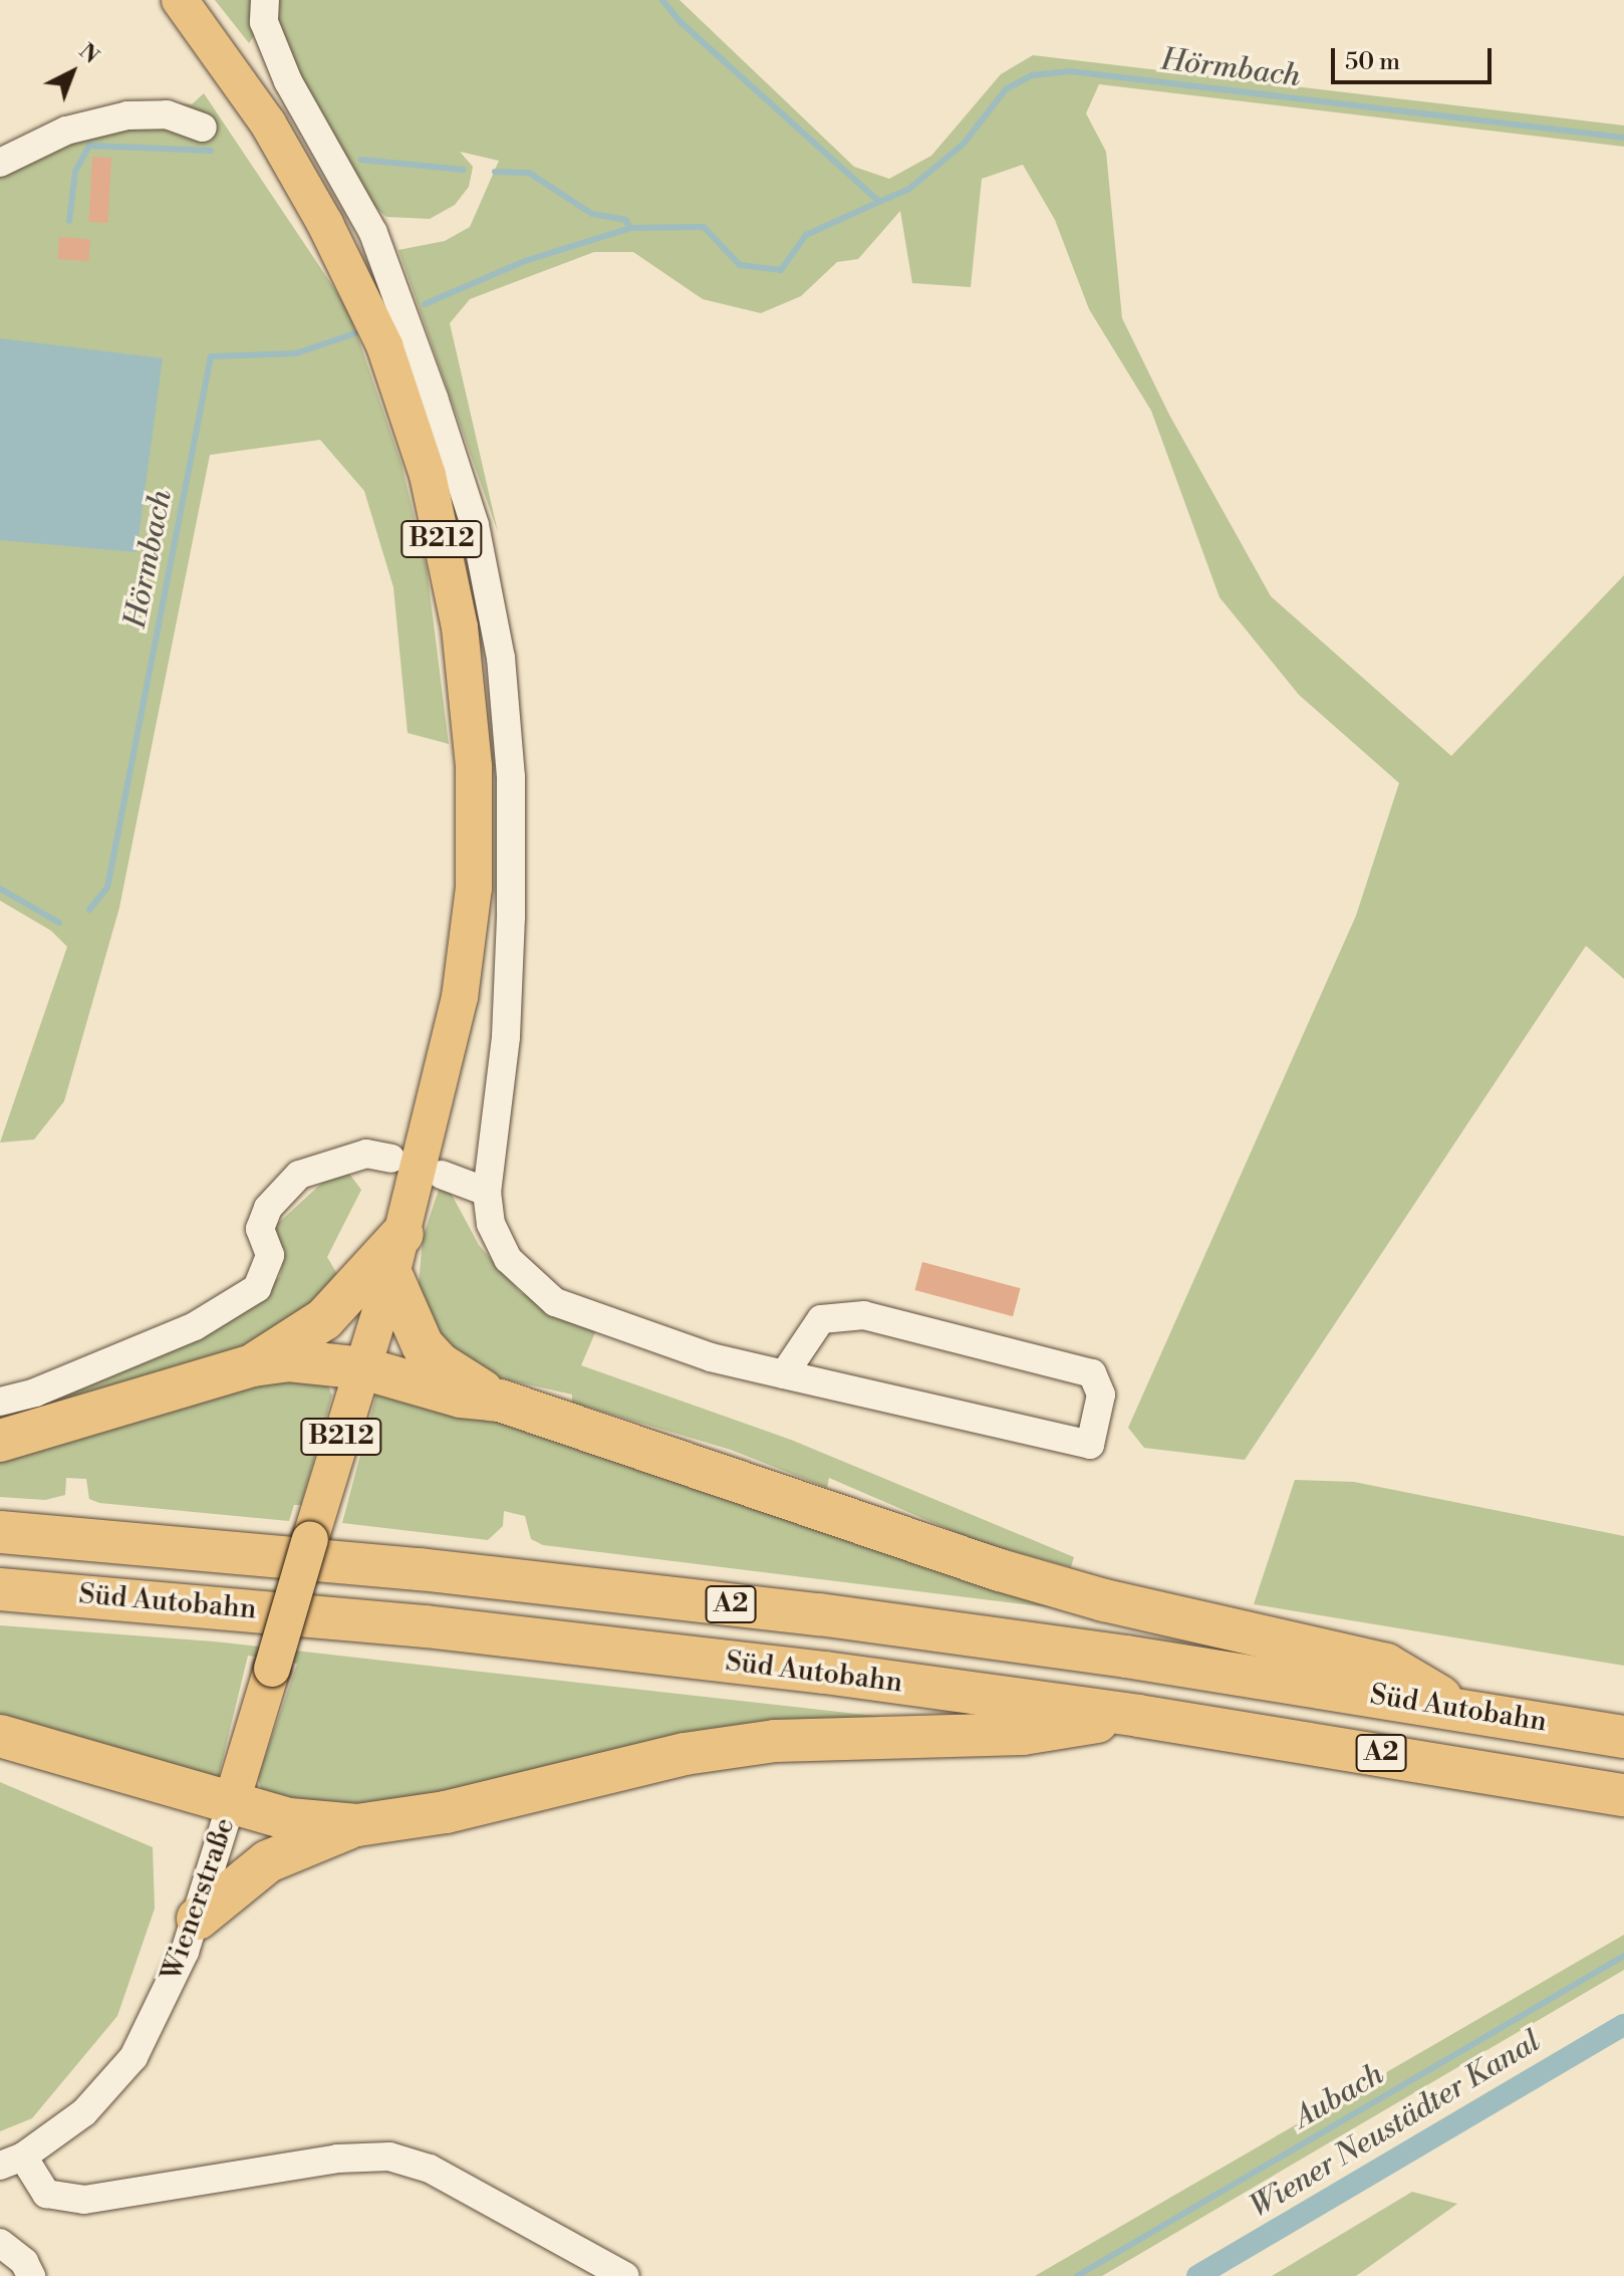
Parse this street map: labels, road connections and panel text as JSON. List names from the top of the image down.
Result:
{
  "streets": {
    "highway": ["Süd Autobahn", "A2"],
    "main road": ["B212"],
    "street": ["Wienerstraße"]
  },
  "crossings": [
    ["B212", "Wienerstraße"]
  ],
  "water": ["Hörmbach", "Aubach", "Wiener Neustädter Kanal"],
  "scale_bar": "50 m",
  "north": "top right"
}
